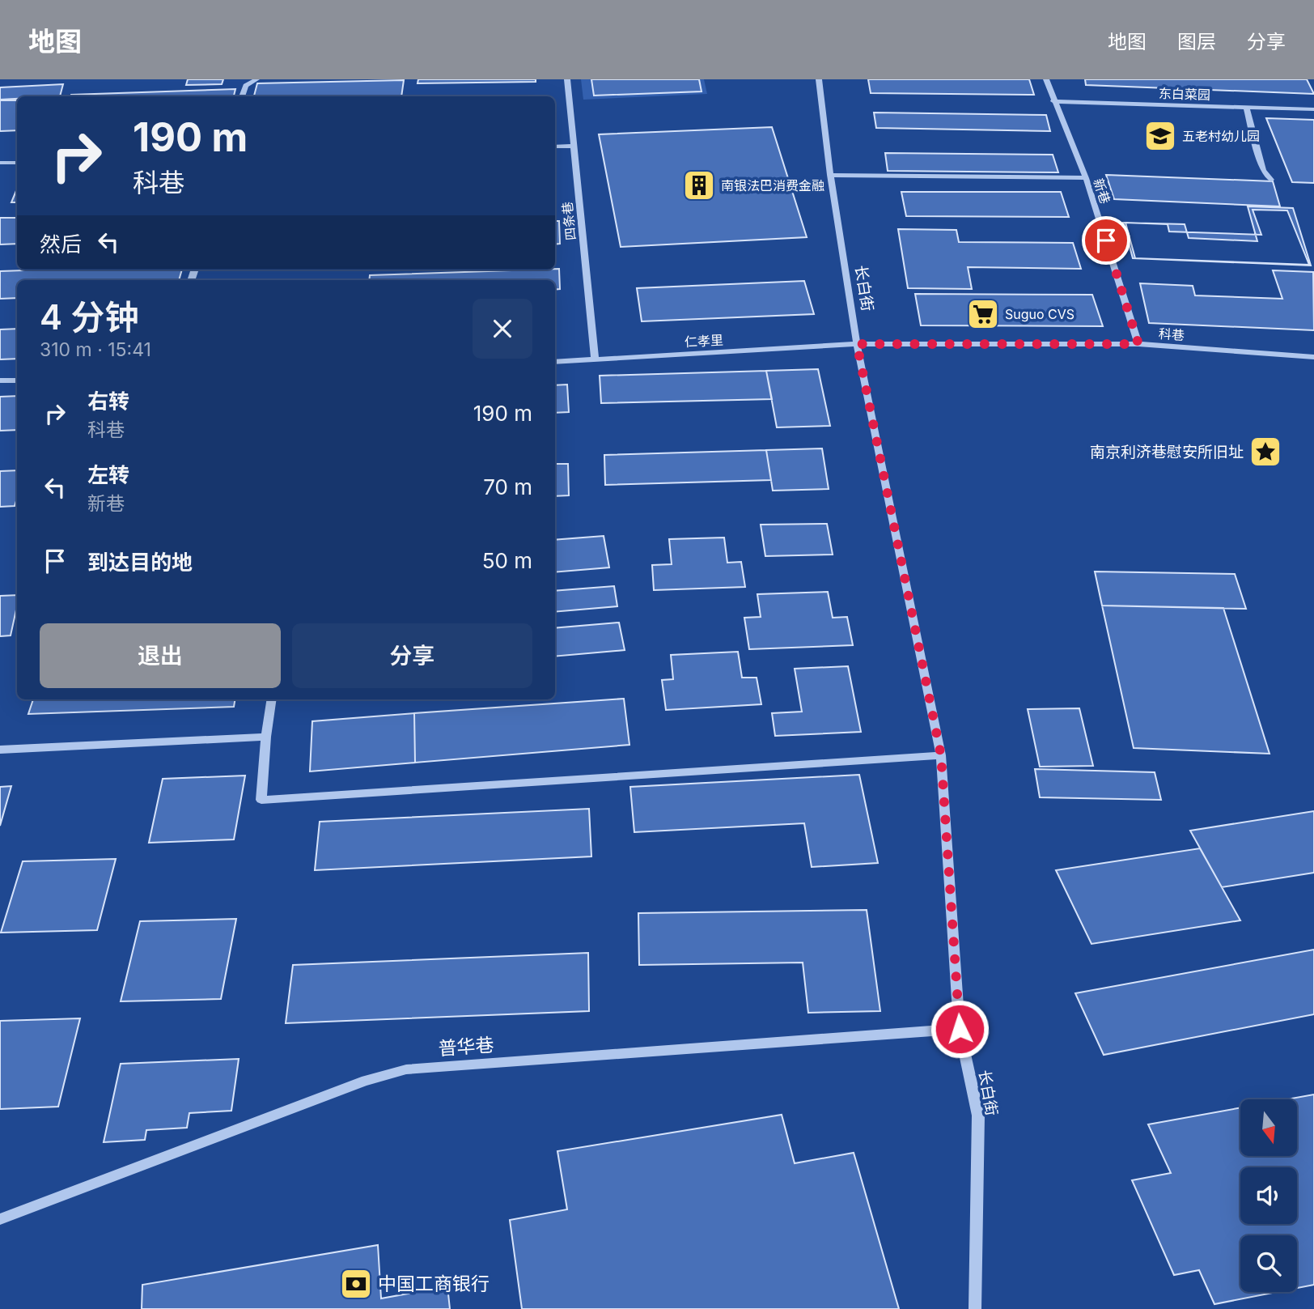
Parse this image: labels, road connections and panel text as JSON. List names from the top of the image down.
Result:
{
  "streets": {
    "street": [
      "东白菜园",
      "新巷",
      "四条巷",
      "长白街",
      "科巷",
      "仁孝里",
      "普华巷"
    ]
  },
  "crossings": [
    ["东白菜园", "新巷"],
    ["新巷", "科巷"],
    ["四条巷", "仁孝里"],
    ["长白街", "科巷"],
    ["长白街", "仁孝里"],
    ["长白街", "普华巷"],
    ["科巷", "仁孝里"]
  ],
  "places": {
    "school or university": ["五老村幼儿园"],
    "building": ["南银法巴消费金融"],
    "supermarket": ["Suguo CVS"],
    "place": ["南京利济巷慰安所旧址"],
    "bank": ["中国工商银行"]
  },
  "north": "bottom",
  "page": {
    "header": "地图",
    "nav": ["地图", "图层", "分享"],
    "turn": ["190 m", "科巷"],
    "then": "然后",
    "heading": ["4 分钟", "310 m · 15:41"],
    "list": [
      {
        "name": "右转",
        "note": "科巷",
        "value": "190 m"
      },
      {
        "name": "左转",
        "note": "新巷",
        "value": "70 m"
      },
      {
        "name": "到达目的地",
        "value": "50 m"
      }
    ],
    "buttons": ["退出", "分享"]
  }
}
